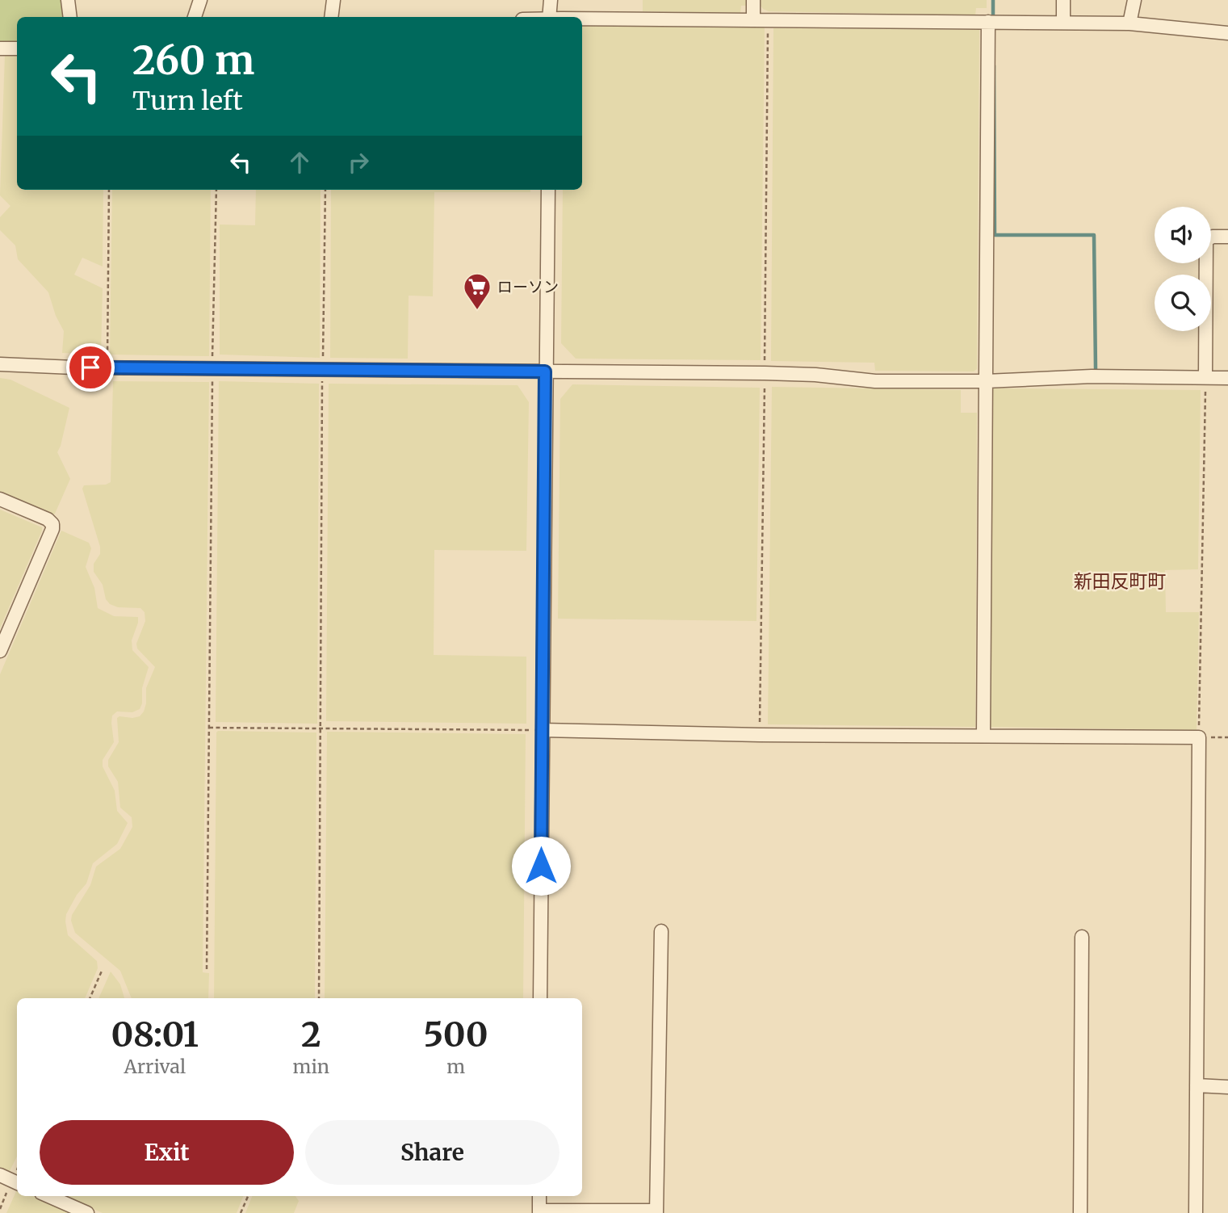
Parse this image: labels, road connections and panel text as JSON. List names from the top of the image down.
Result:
{
  "districts": ["新田反町町"],
  "places": {
    "supermarket": ["ローソン"]
  },
  "page": {
    "turn": ["260 m", "Turn left"],
    "eta": [
      "08:01",
      "Arrival",
      "2",
      "min",
      "500",
      "m"
    ],
    "buttons": ["Exit", "Share"]
  }
}
